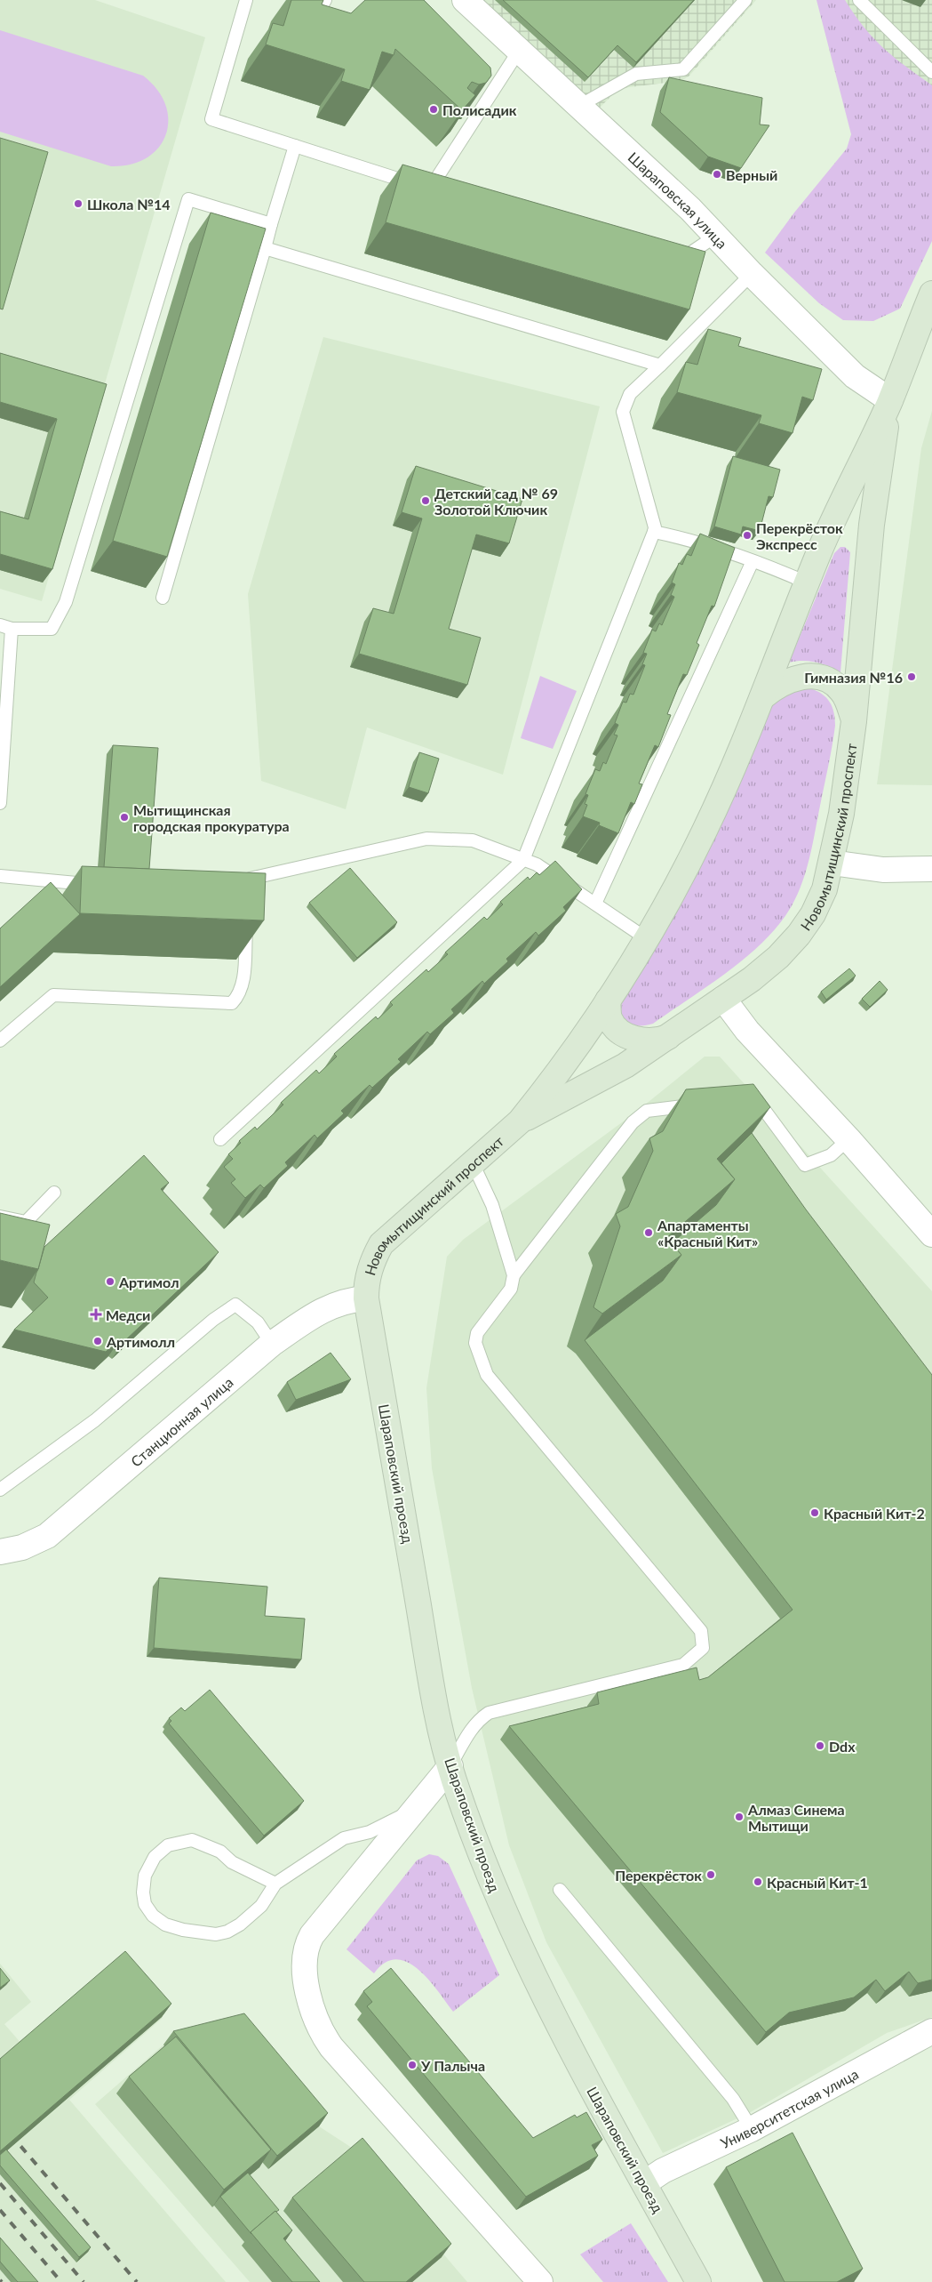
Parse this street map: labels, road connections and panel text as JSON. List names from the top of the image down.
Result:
{
  "streets": {
    "main road": ["Новомытищинский проспект", "Шараповский проезд"],
    "street": ["Шараповская улица", "Станционная улица", "Университетская улица"]
  },
  "crossings": [
    ["Шараповская улица", "Новомытищинский проспект"],
    ["Новомытищинский проспект", "Станционная улица"],
    ["Новомытищинский проспект", "Шараповский проезд"],
    ["Станционная улица", "Шараповский проезд"],
    ["Шараповский проезд", "Университетская улица"]
  ],
  "places": {
    "other": [
      "Полисадик",
      "Верный",
      "Школа №14",
      "Детский сад № 69 Золотой Ключик",
      "Перекрёсток Экспресс",
      "Гимназия №16",
      "Мытищинская городская прокуратура",
      "Апартаменты «Красный Кит»",
      "Артимол",
      "Артимолл",
      "Красный Кит-2",
      "Ddx",
      "Алмаз Синема Мытищи",
      "Перекрёсток",
      "Красный Кит-1",
      "У Палыча"
    ],
    "health": ["Медси"]
  }
}
